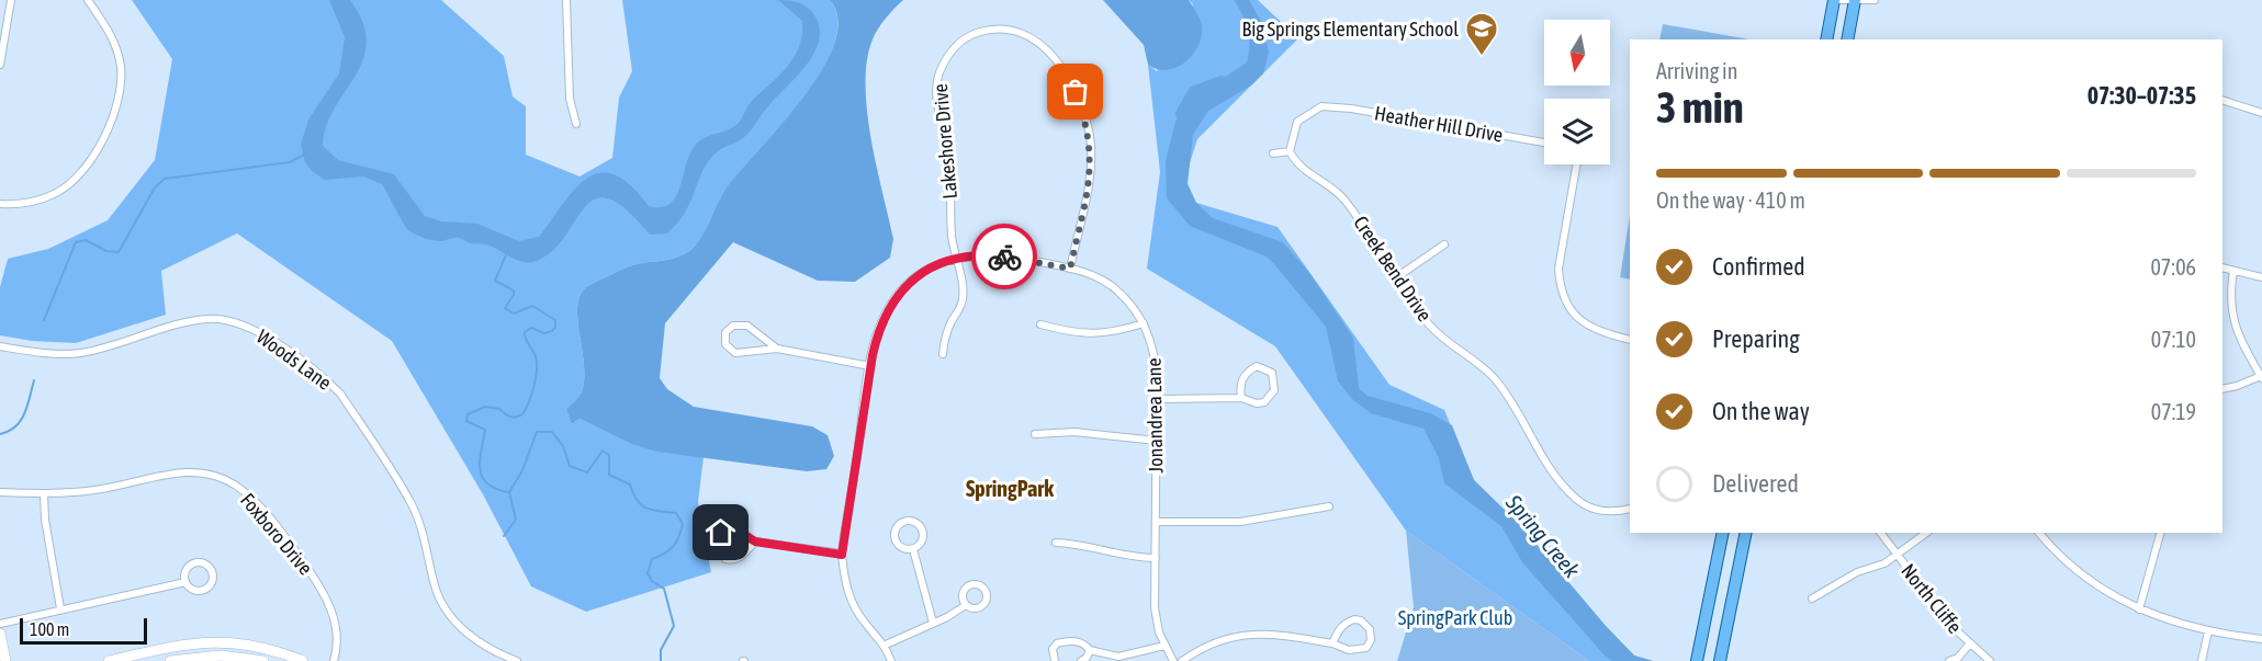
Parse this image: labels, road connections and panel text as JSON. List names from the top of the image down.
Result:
{
  "streets": {
    "street": [
      "Heather Hill Drive",
      "Lakeshore Drive",
      "Creek Bend Drive",
      "Woods Lane",
      "Jonandrea Lane",
      "Foxboro Drive",
      "North Cliffe"
    ]
  },
  "crossings": [
    ["Heather Hill Drive", "Creek Bend Drive"],
    ["Lakeshore Drive", "Jonandrea Lane"]
  ],
  "districts": ["SpringPark"],
  "water": ["Spring Creek"],
  "parks": ["SpringPark Club"],
  "places": {
    "school or university": ["Big Springs Elementary School"]
  },
  "scale_bar": "100 m",
  "north": "bottom",
  "page": {
    "heading": ["3 min", "Arriving in", "07:30–07:35"],
    "bar": "On the way · 410 m",
    "list": [
      ["Confirmed", "07:06"],
      ["Preparing", "07:10"],
      ["On the way", "07:19"],
      "Delivered"
    ],
    "scale": "100 m"
  }
}
